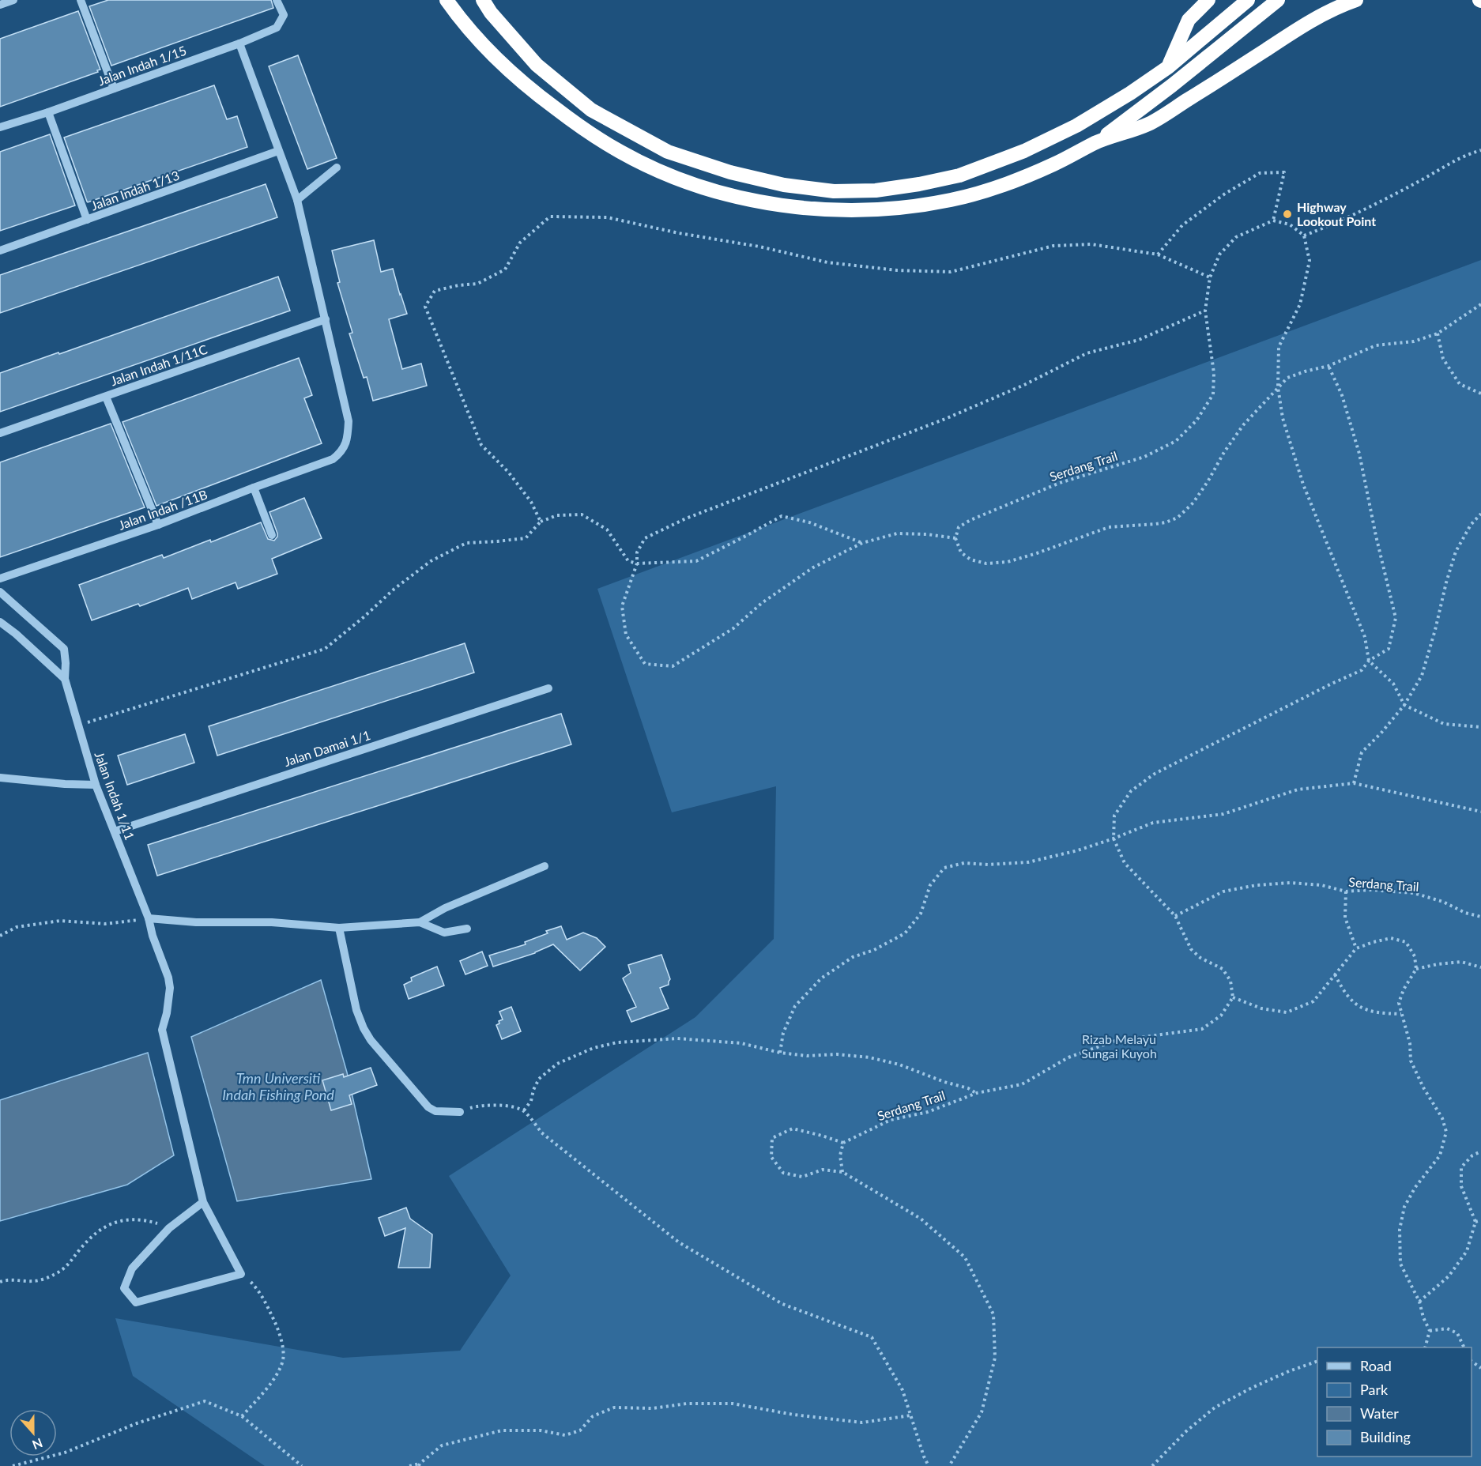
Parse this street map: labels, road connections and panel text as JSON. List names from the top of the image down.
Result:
{
  "streets": {
    "street": [
      "Jalan Indah 1/15",
      "Jalan Indah 1/13",
      "Jalan Indah 1/11C",
      "Jalan Indah /11B",
      "Jalan Damai 1/1",
      "Jalan Indah 1/11"
    ],
    "path": ["Serdang Trail"]
  },
  "crossings": [
    ["Jalan Indah 1/11C", "Jalan Indah /11B"],
    ["Jalan Damai 1/1", "Jalan Indah 1/11"]
  ],
  "water": ["Tmn Universiti Indah Fishing Pond"],
  "parks": ["Rizab Melayu Sungai Kuyoh"],
  "places": ["Highway Lookout Point"],
  "legend": [
    "Road",
    "Park",
    "Water",
    "Building"
  ],
  "north": "bottom"
}
